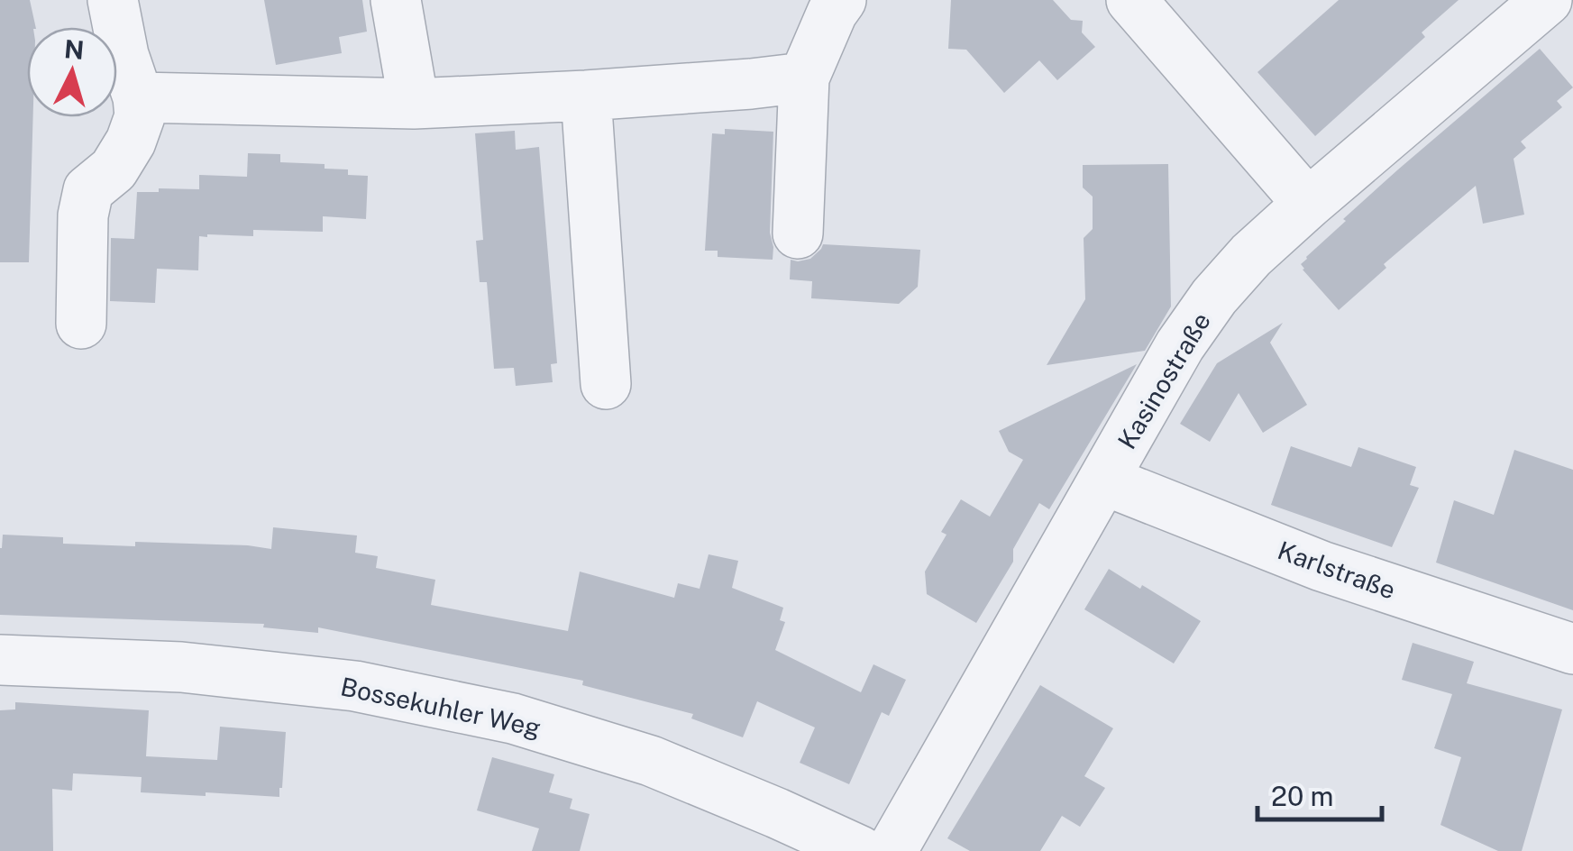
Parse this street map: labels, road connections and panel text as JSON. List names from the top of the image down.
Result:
{
  "streets": {
    "street": ["Kasinostraße", "Karlstraße", "Bossekuhler Weg"]
  },
  "crossings": [
    ["Kasinostraße", "Karlstraße"]
  ],
  "scale_bar": "20 m",
  "north": "top"
}
